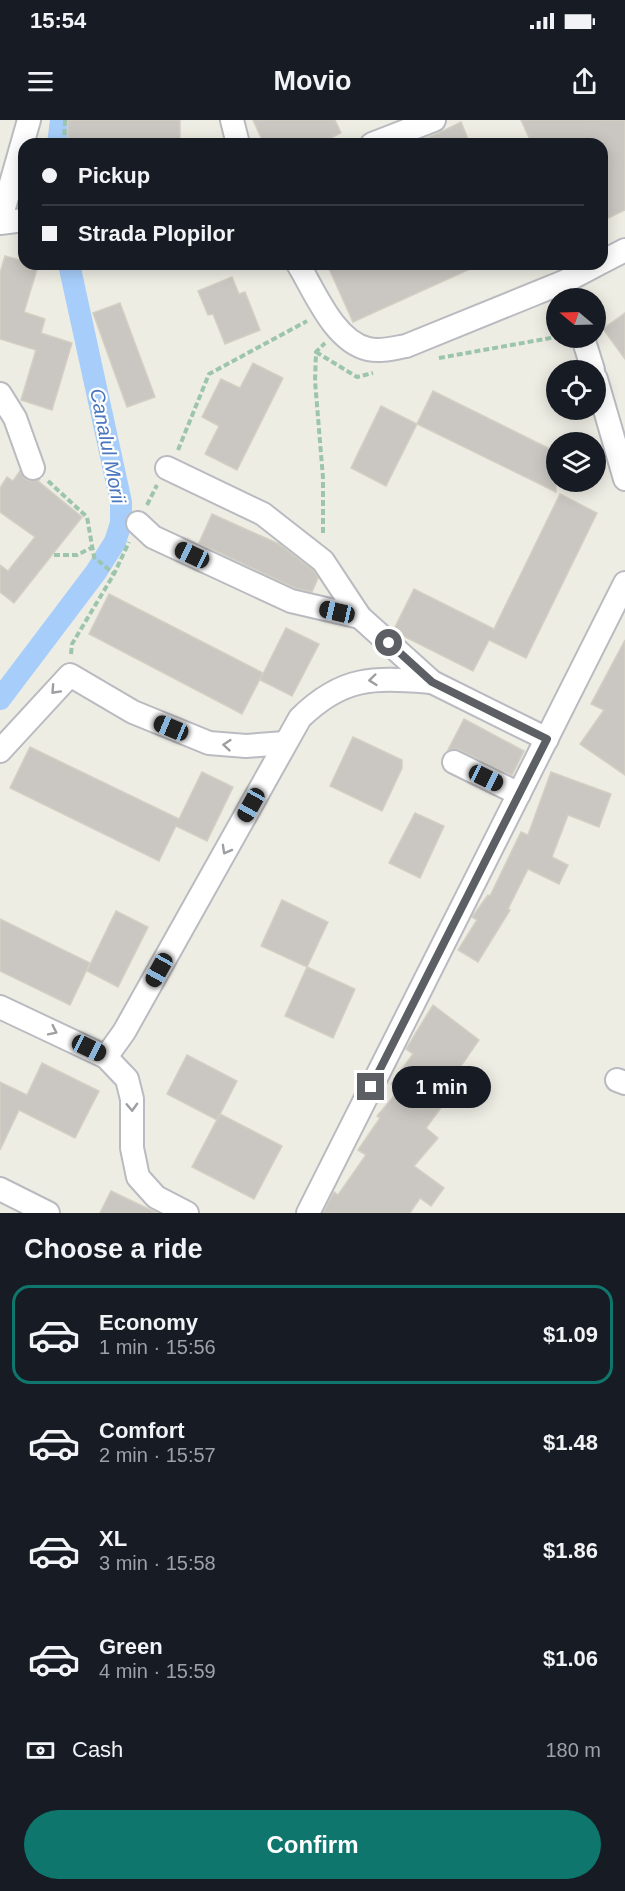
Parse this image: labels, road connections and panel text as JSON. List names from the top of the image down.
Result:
{
  "water": ["Canalul Morii"],
  "north": "left",
  "page": {
    "status": "15:54",
    "header": "Movio",
    "banner": ["Pickup", "Strada Plopilor"],
    "bubble": "1 min",
    "heading": "Choose a ride",
    "list": [
      {
        "name": "Economy",
        "note": "1 min · 15:56",
        "value": "$1.09"
      },
      {
        "name": "Comfort",
        "note": "2 min · 15:57",
        "value": "$1.48"
      },
      {
        "name": "XL",
        "note": "3 min · 15:58",
        "value": "$1.86"
      },
      {
        "name": "Green",
        "note": "4 min · 15:59",
        "value": "$1.06"
      }
    ],
    "pay": ["Cash", "180 m"],
    "buttons": "Confirm"
  }
}
